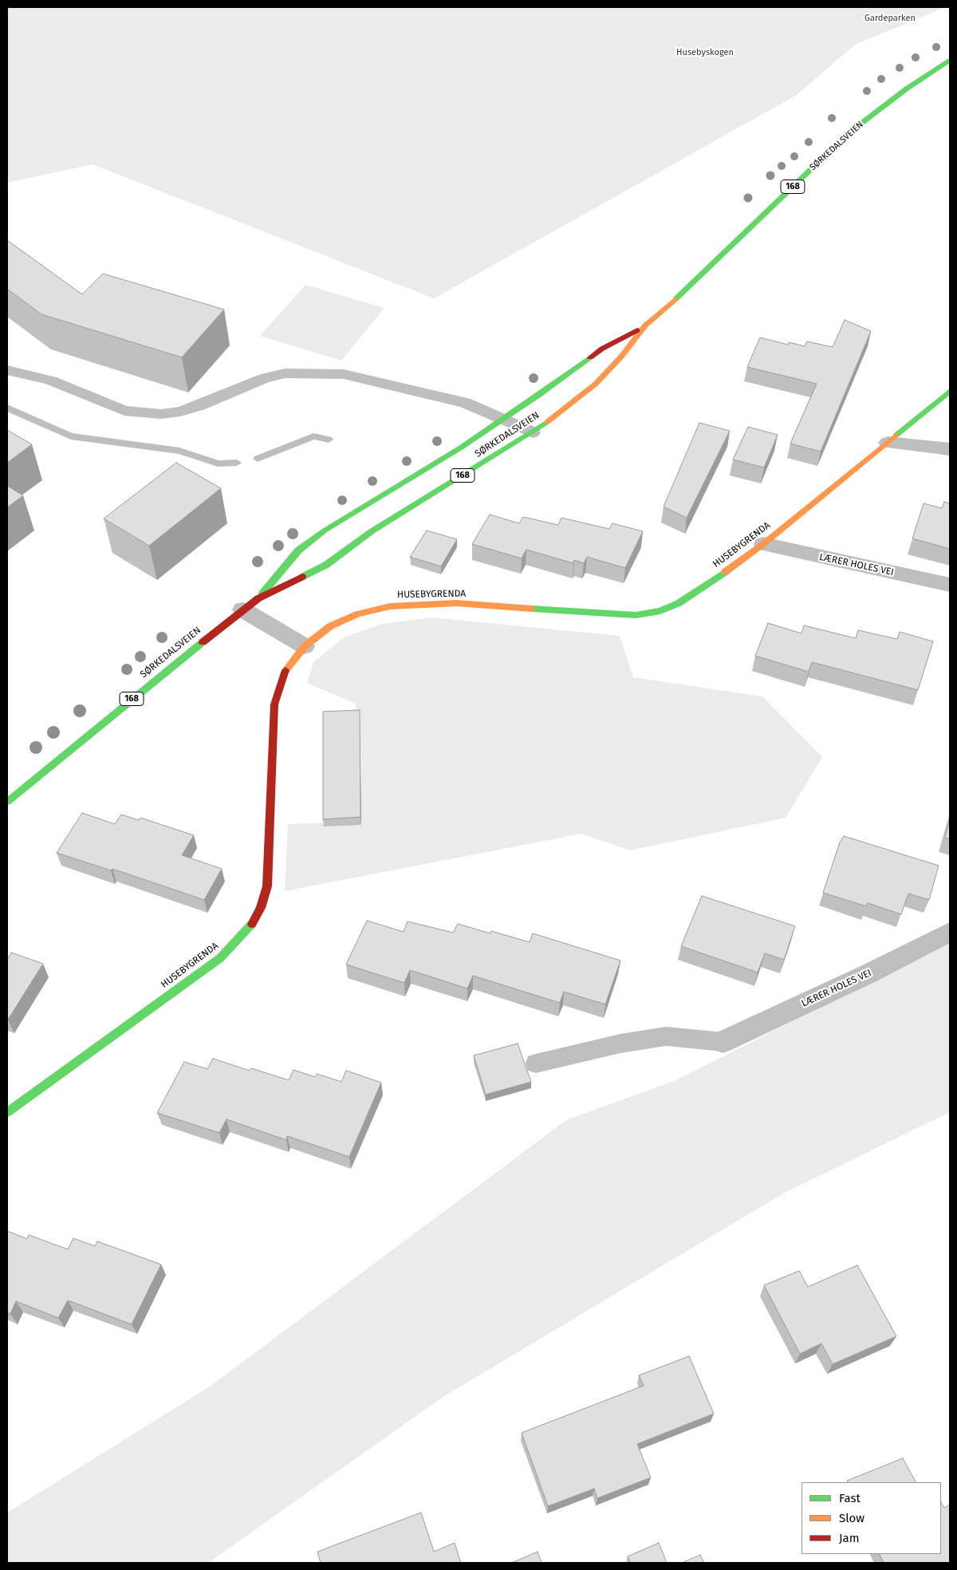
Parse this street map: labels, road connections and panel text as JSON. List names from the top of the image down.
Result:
{
  "streets": {
    "main road": ["SØRKEDALSVEIEN", "168", "HUSEBYGRENDA"],
    "street": ["LÆRER HOLES VEI"]
  },
  "crossings": [
    ["HUSEBYGRENDA", "LÆRER HOLES VEI"]
  ],
  "parks": ["Gardeparken", "Husebyskogen"],
  "legend": ["Fast", "Slow", "Jam"]
}
